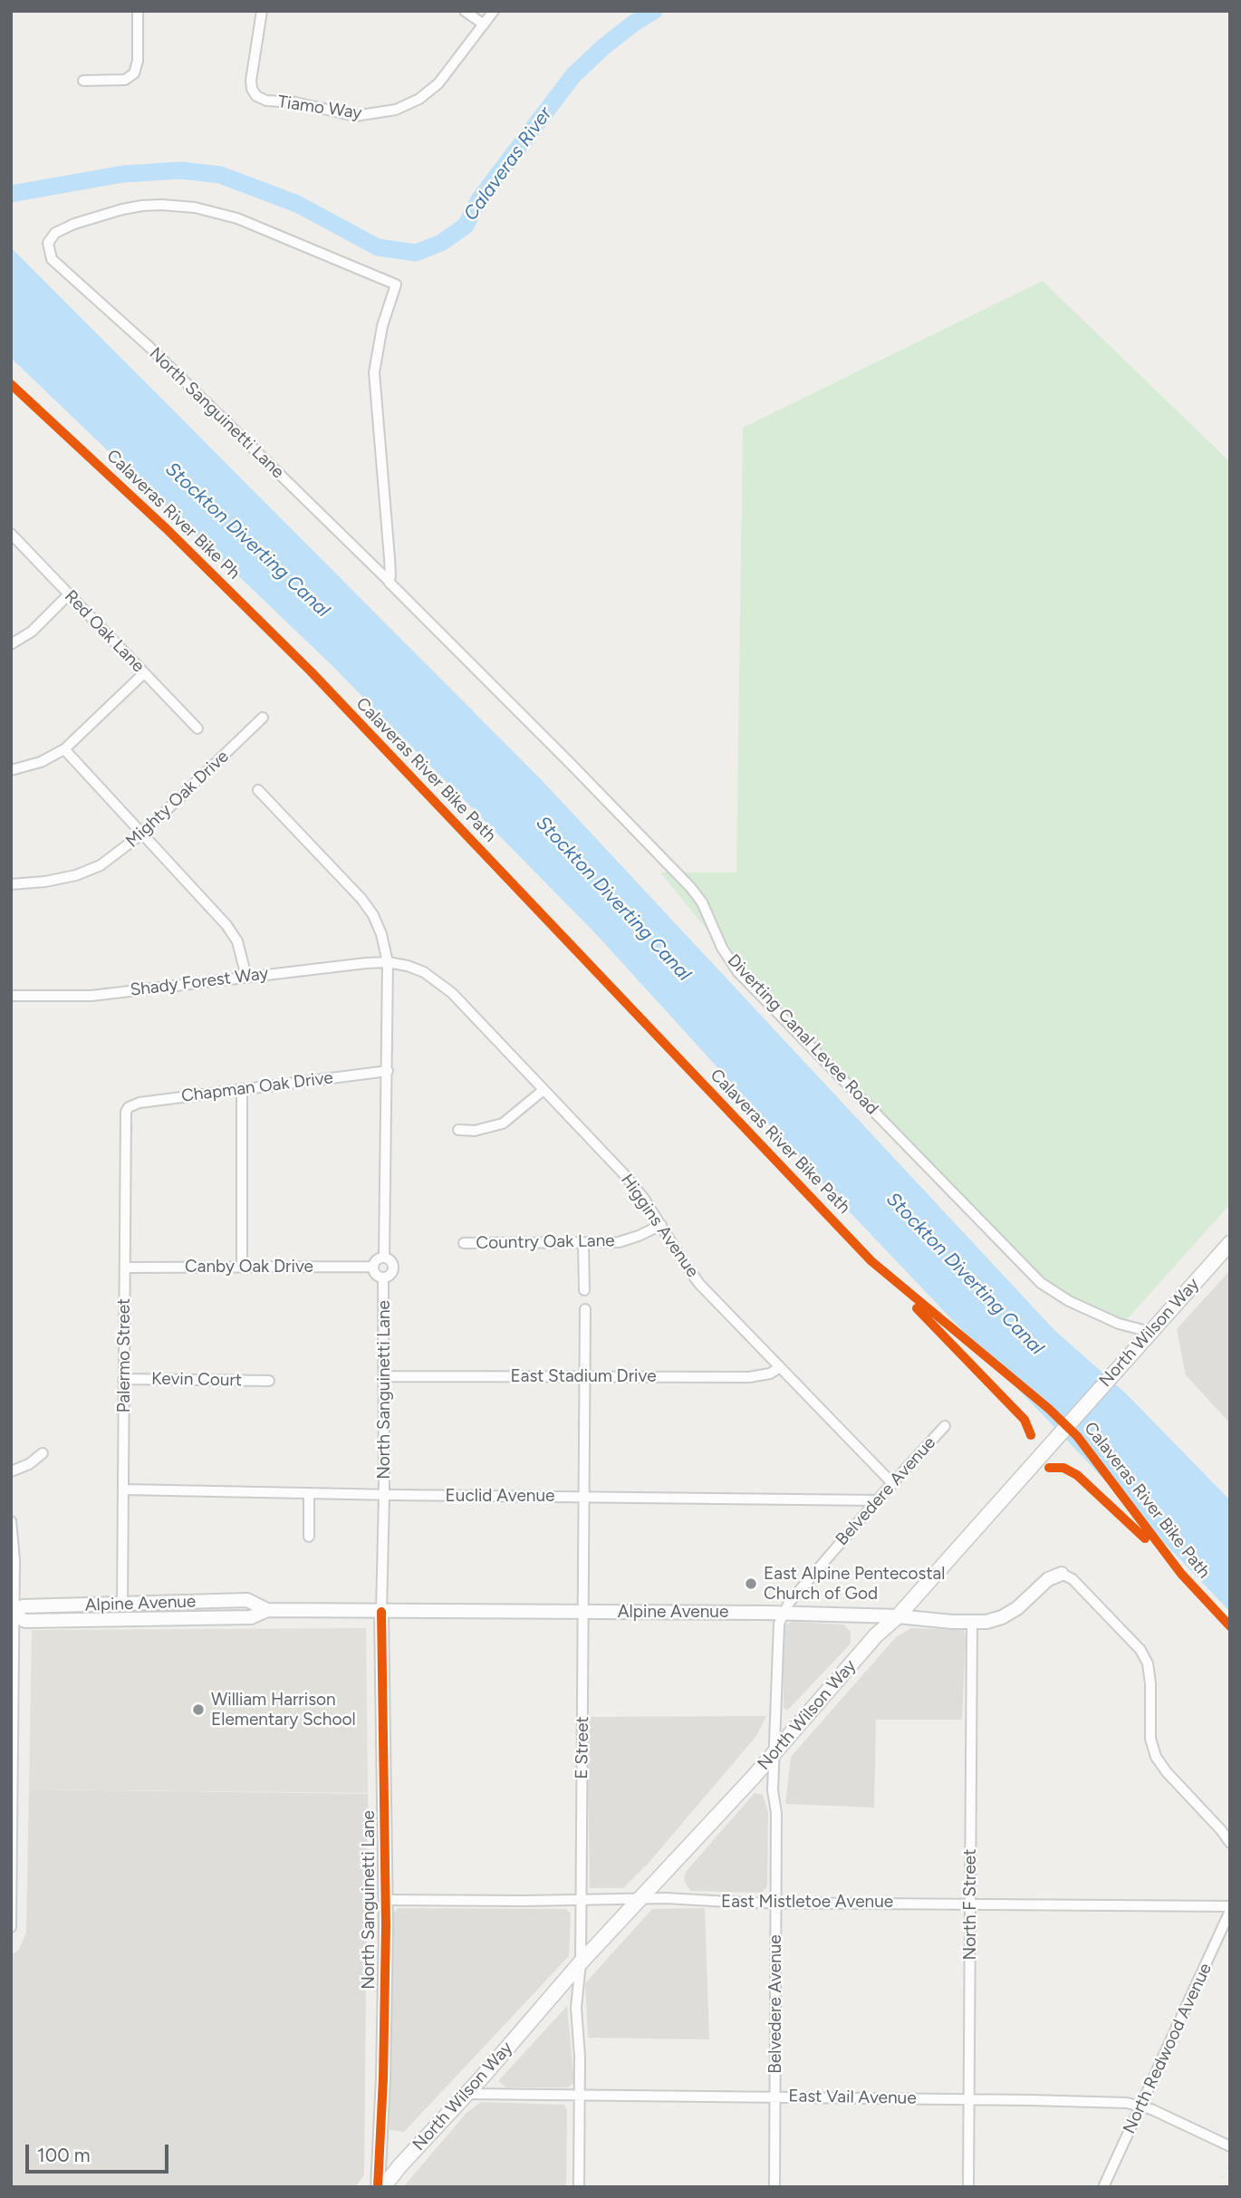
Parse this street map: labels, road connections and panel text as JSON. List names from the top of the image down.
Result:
{
  "streets": {
    "main road": ["North Wilson Way"],
    "street": [
      "Tiamo Way",
      "North Sanguinetti Lane",
      "Red Oak Lane",
      "Mighty Oak Drive",
      "Shady Forest Way",
      "Diverting Canal Levee Road",
      "Chapman Oak Drive",
      "Higgins Avenue",
      "Country Oak Lane",
      "Canby Oak Drive",
      "Palermo Street",
      "East Stadium Drive",
      "Kevin Court",
      "Belvedere Avenue",
      "Euclid Avenue",
      "Alpine Avenue",
      "E Street",
      "East Mistletoe Avenue",
      "North F Street",
      "North Redwood Avenue",
      "East Vail Avenue"
    ],
    "cycle path": ["Calaveras River Bike Ph"]
  },
  "crossings": [
    ["North Sanguinetti Lane", "Diverting Canal Levee Road"],
    ["North Sanguinetti Lane", "Canby Oak Drive"],
    ["North Sanguinetti Lane", "East Stadium Drive"],
    ["North Sanguinetti Lane", "Euclid Avenue"],
    ["North Sanguinetti Lane", "Alpine Avenue"],
    ["North Sanguinetti Lane", "East Mistletoe Avenue"],
    ["Shady Forest Way", "Higgins Avenue"],
    ["Diverting Canal Levee Road", "North Wilson Way"],
    ["Chapman Oak Drive", "Palermo Street"],
    ["Higgins Avenue", "Country Oak Lane"],
    ["Higgins Avenue", "East Stadium Drive"],
    ["Higgins Avenue", "Belvedere Avenue"],
    ["Canby Oak Drive", "Palermo Street"],
    ["North Wilson Way", "Belvedere Avenue"],
    ["North Wilson Way", "Alpine Avenue"],
    ["North Wilson Way", "E Street"],
    ["North Wilson Way", "East Mistletoe Avenue"],
    ["North Wilson Way", "East Vail Avenue"],
    ["Palermo Street", "Kevin Court"],
    ["Palermo Street", "Euclid Avenue"],
    ["Palermo Street", "Alpine Avenue"],
    ["East Stadium Drive", "E Street"],
    ["Belvedere Avenue", "Euclid Avenue"],
    ["Belvedere Avenue", "Alpine Avenue"],
    ["Belvedere Avenue", "East Mistletoe Avenue"],
    ["Belvedere Avenue", "East Vail Avenue"],
    ["Euclid Avenue", "E Street"],
    ["Alpine Avenue", "E Street"],
    ["Alpine Avenue", "North F Street"],
    ["E Street", "East Mistletoe Avenue"],
    ["E Street", "East Vail Avenue"],
    ["East Mistletoe Avenue", "North F Street"],
    ["East Mistletoe Avenue", "North Redwood Avenue"],
    ["North F Street", "East Vail Avenue"],
    ["North Redwood Avenue", "East Vail Avenue"]
  ],
  "water": ["Calaveras River", "Stockton Diverting Canal"],
  "places": ["East Alpine Pentecostal Church of God", "William Harrison Elementary School"],
  "scale_bar": "100 m"
}
